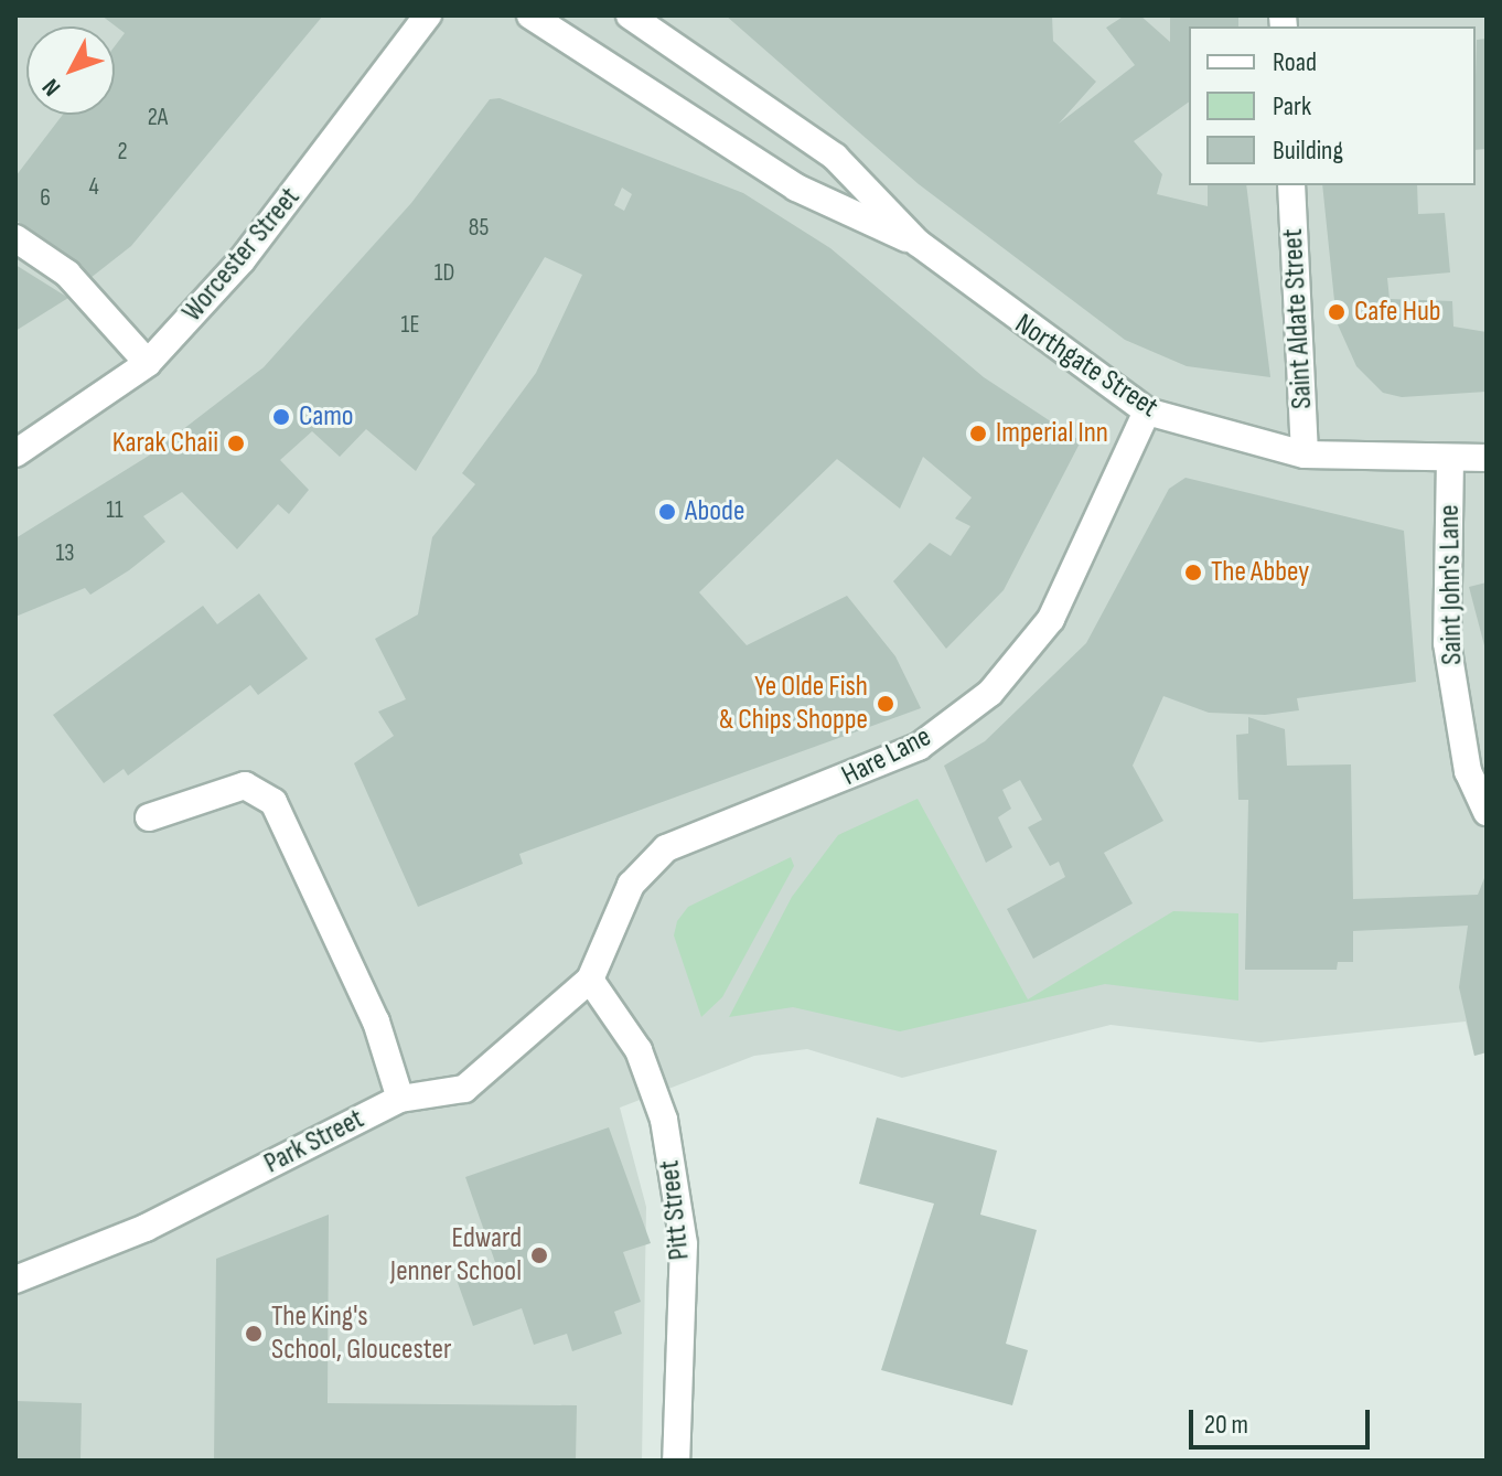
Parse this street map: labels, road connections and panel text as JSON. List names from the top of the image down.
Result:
{
  "streets": {
    "street": [
      "Worcester Street",
      "Saint Aldate Street",
      "Northgate Street",
      "Saint John's Lane",
      "Hare Lane",
      "Park Street",
      "Pitt Street"
    ]
  },
  "crossings": [
    ["Saint Aldate Street", "Northgate Street"],
    ["Northgate Street", "Saint John's Lane"],
    ["Northgate Street", "Hare Lane"],
    ["Hare Lane", "Park Street"],
    ["Hare Lane", "Pitt Street"],
    ["Park Street", "Pitt Street"]
  ],
  "places": [
    "Cafe Hub",
    "Camo",
    "Imperial Inn",
    "Karak Chaii",
    "Abode",
    "The Abbey",
    "Ye Olde Fish & Chips Shoppe",
    "Edward Jenner School",
    "The King's School, Gloucester"
  ],
  "house_numbers": [
    "2A",
    "2",
    "4",
    "6",
    "85",
    "1D",
    "1E",
    "11",
    "13"
  ],
  "legend": ["Road", "Park", "Building"],
  "scale_bar": "20 m",
  "north": "bottom left"
}
